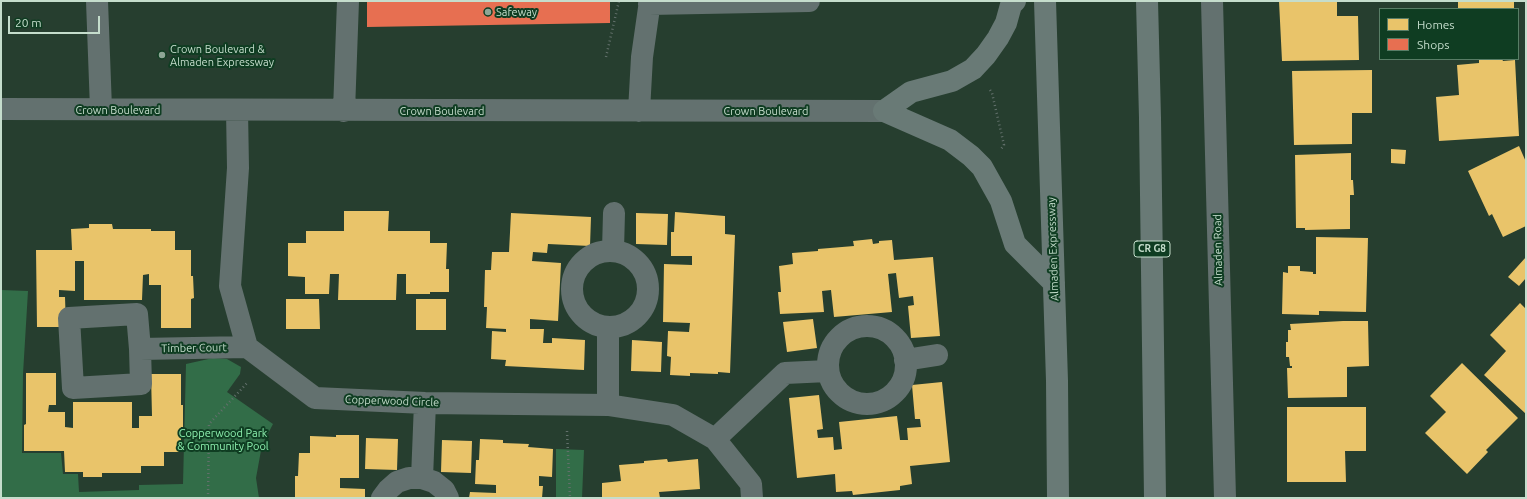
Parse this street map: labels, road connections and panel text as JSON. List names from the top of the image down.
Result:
{
  "streets": {
    "main road": ["Almaden Expressway", "CR G8"],
    "street": [
      "Crown Boulevard",
      "Almaden Road",
      "Timber Court",
      "Copperwood Circle"
    ]
  },
  "crossings": [
    ["Timber Court", "Copperwood Circle"]
  ],
  "parks": ["Copperwood Park & Community Pool"],
  "places": ["Safeway", "Crown Boulevard & Almaden Expressway"],
  "legend": ["Homes", "Shops"],
  "scale_bar": "20 m"
}
